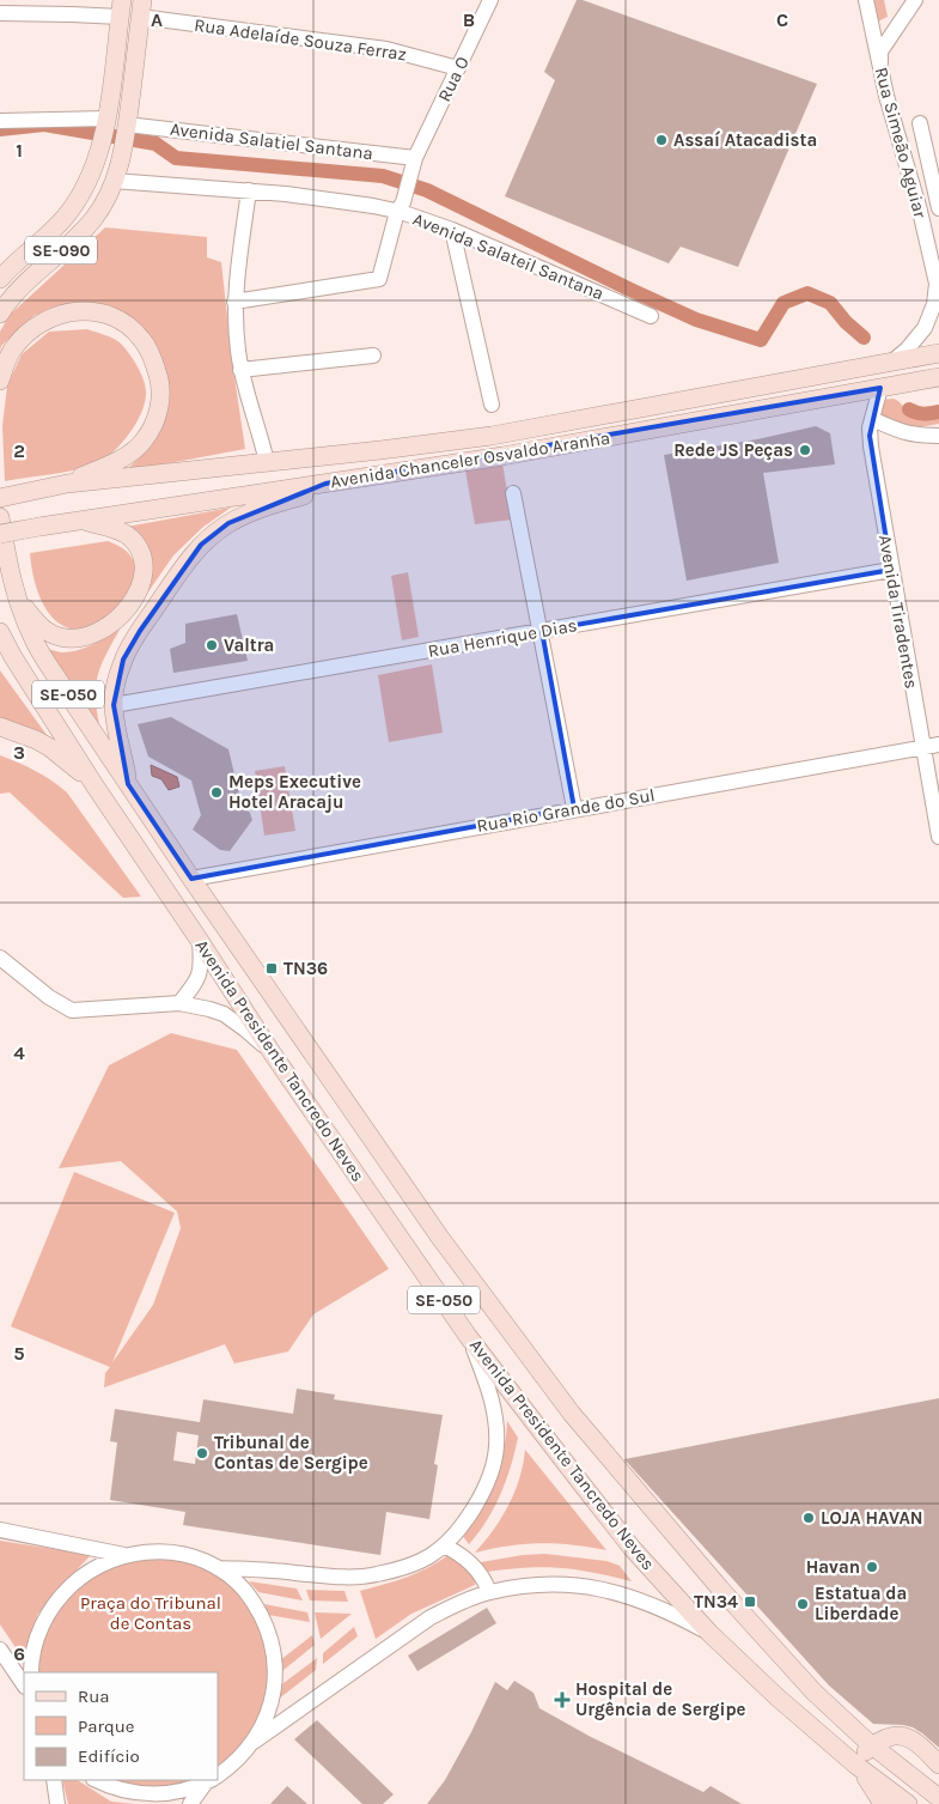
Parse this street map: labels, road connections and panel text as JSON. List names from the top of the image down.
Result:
{
  "streets": {
    "main road": [
      "SE-090",
      "Avenida Chanceler Osvaldo Aranha",
      "SE-050",
      "Avenida Presidente Tancredo Neves"
    ],
    "street": [
      "Rua Adelaíde Souza Ferraz",
      "Rua O",
      "Avenida Salatiel Santana",
      "Rua Simeão Aguiar",
      "Avenida Salateil Santana",
      "Avenida Tiradentes",
      "Rua Henrique Dias",
      "Rua Rio Grande do Sul"
    ]
  },
  "crossings": [
    ["Rua Adelaíde Souza Ferraz", "Rua O"],
    ["Rua Adelaíde Souza Ferraz", "SE-090"],
    ["Rua O", "Avenida Salatiel Santana"],
    ["Rua O", "Avenida Salateil Santana"],
    ["Avenida Salatiel Santana", "SE-090"],
    ["SE-090", "Avenida Salateil Santana"],
    ["Avenida Chanceler Osvaldo Aranha", "Avenida Tiradentes"],
    ["Avenida Tiradentes", "Rua Henrique Dias"],
    ["Avenida Tiradentes", "Rua Rio Grande do Sul"],
    ["SE-050", "Avenida Presidente Tancredo Neves"],
    ["Rua Rio Grande do Sul", "Avenida Presidente Tancredo Neves"]
  ],
  "parks": ["Praça do Tribunal de Contas"],
  "places": {
    "other": [
      "Assaí Atacadista",
      "Rede JS Peças",
      "Valtra",
      "Meps Executive Hotel Aracaju",
      "Tribunal de Contas de Sergipe",
      "LOJA HAVAN",
      "Havan",
      "Estatua da Liberdade"
    ],
    "transit": ["TN36", "TN34"],
    "health": ["Hospital de Urgência de Sergipe"]
  },
  "legend": ["Rua", "Parque", "Edifício"],
  "grid": {
    "columns": ["A", "B", "C"],
    "rows": [
      "1",
      "2",
      "3",
      "4",
      "5",
      "6"
    ]
  }
}
